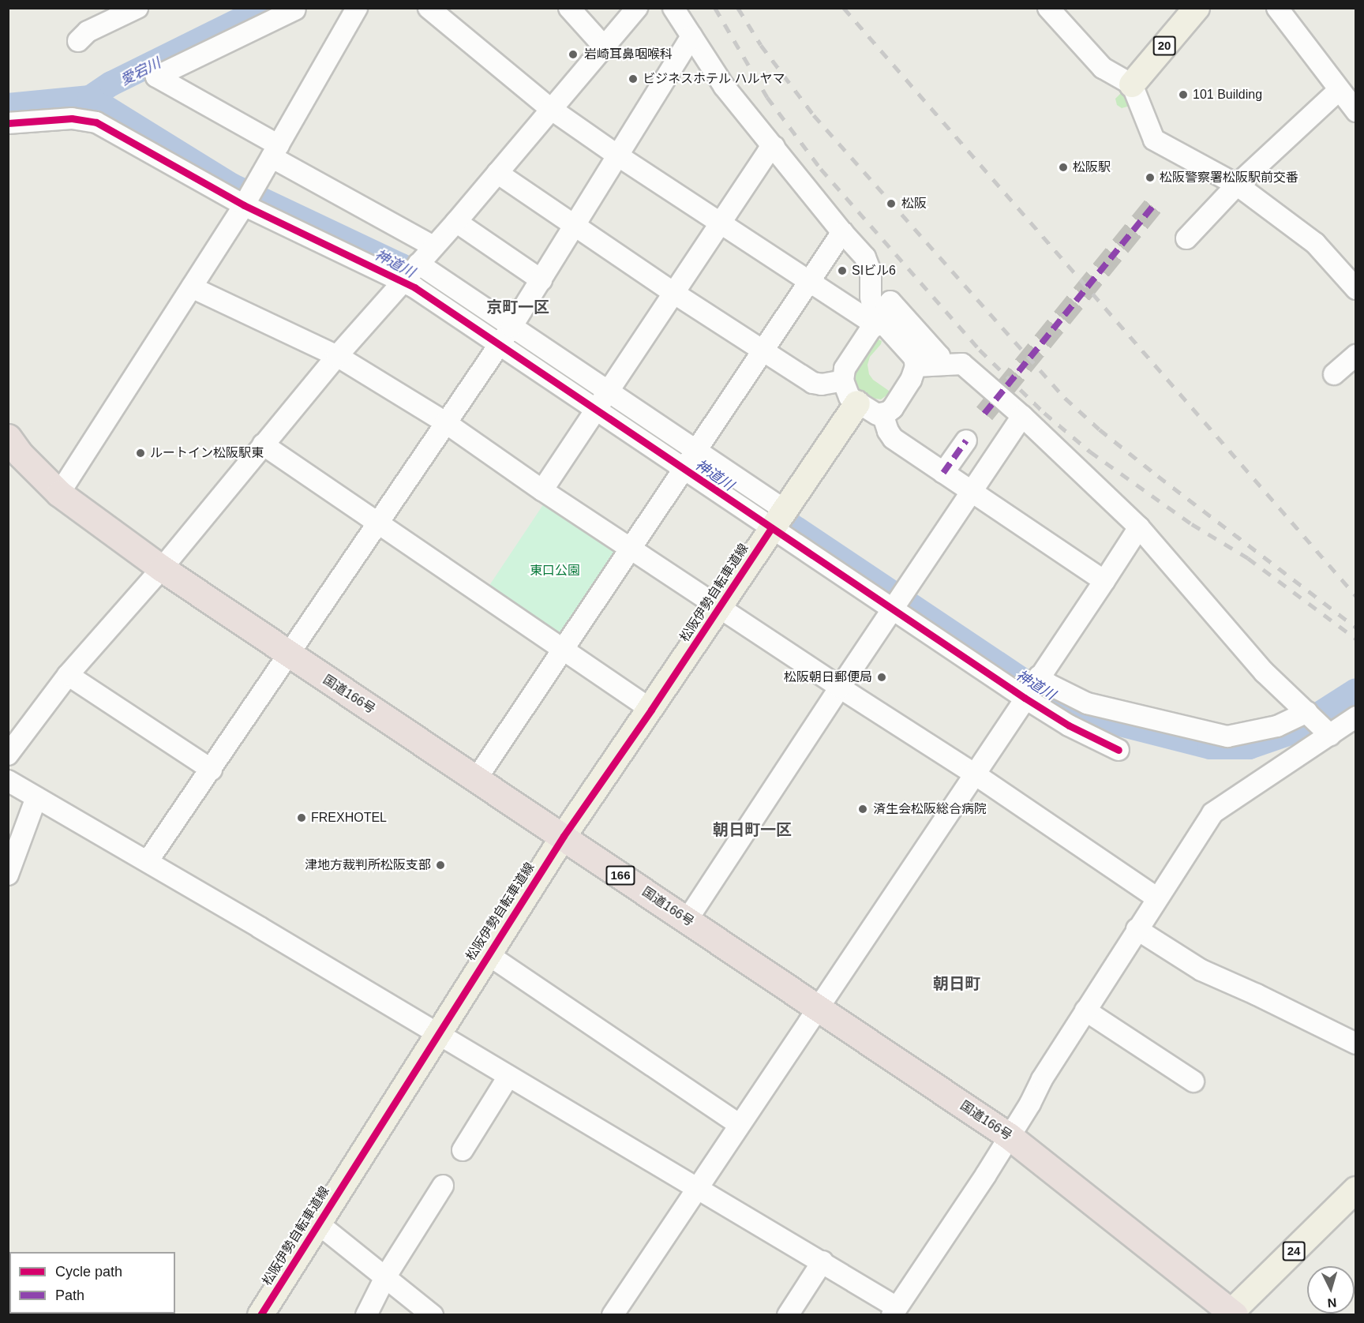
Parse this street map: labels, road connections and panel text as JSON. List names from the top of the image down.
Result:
{
  "streets": {
    "highway": ["国道166号", "166"],
    "main road": ["20", "松阪伊勢自転車道線", "24"]
  },
  "crossings": [
    ["松阪伊勢自転車道線", "国道166号"],
    ["国道166号", "24"]
  ],
  "districts": ["京町一区", "朝日町一区", "朝日町"],
  "water": ["愛宕川", "神道川"],
  "parks": ["東口公園"],
  "places": [
    "岩崎耳鼻咽喉科",
    "ビジネスホテル ハルヤマ",
    "101 Building",
    "松阪駅",
    "松阪警察署松阪駅前交番",
    "松阪",
    "SIビル6",
    "ルートイン松阪駅東",
    "松阪朝日郵便局",
    "済生会松阪総合病院",
    "FREXHOTEL",
    "津地方裁判所松阪支部"
  ],
  "legend": ["Cycle path", "Path"],
  "north": "bottom"
}
